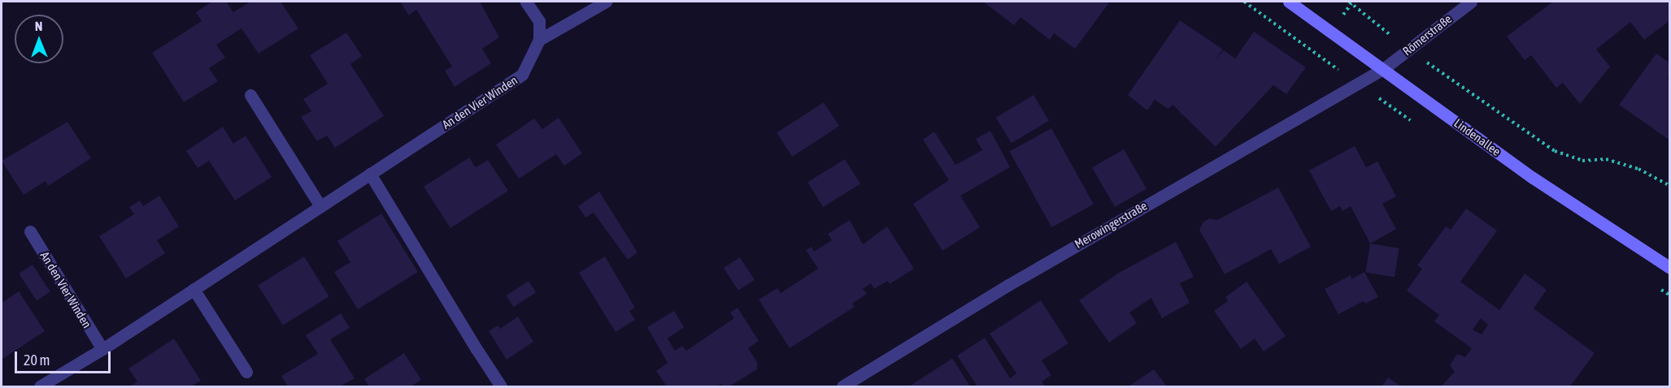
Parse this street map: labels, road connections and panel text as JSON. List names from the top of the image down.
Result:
{
  "streets": {
    "main road": ["Lindenallee"],
    "street": ["Römerstraße", "An den Vier Winden", "Merowingerstraße"]
  },
  "crossings": [
    ["Römerstraße", "Lindenallee"],
    ["Römerstraße", "Merowingerstraße"],
    ["Lindenallee", "Merowingerstraße"]
  ],
  "scale_bar": "20 m",
  "north": "top"
}
